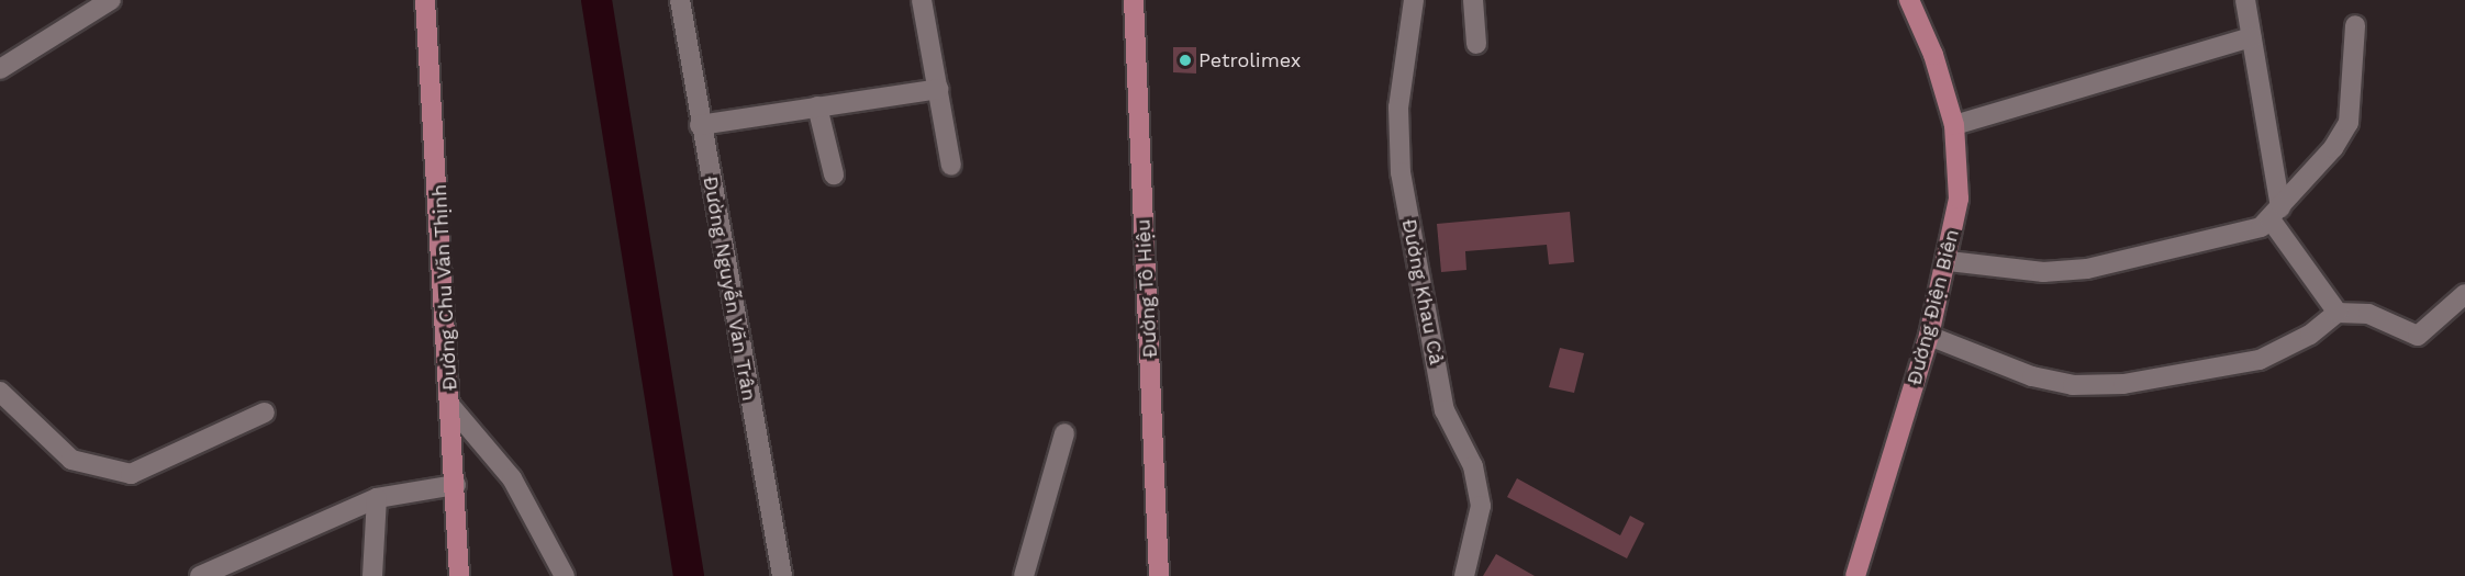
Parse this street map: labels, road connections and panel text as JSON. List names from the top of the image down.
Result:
{
  "streets": {
    "main road": ["Đường Chu Văn Thịnh", "Đường Tô Hiệu", "Đường Điện Biên"],
    "street": ["Đường Nguyễn Văn Trân", "Đường Khau Cả"]
  },
  "places": ["Petrolimex"]
}
